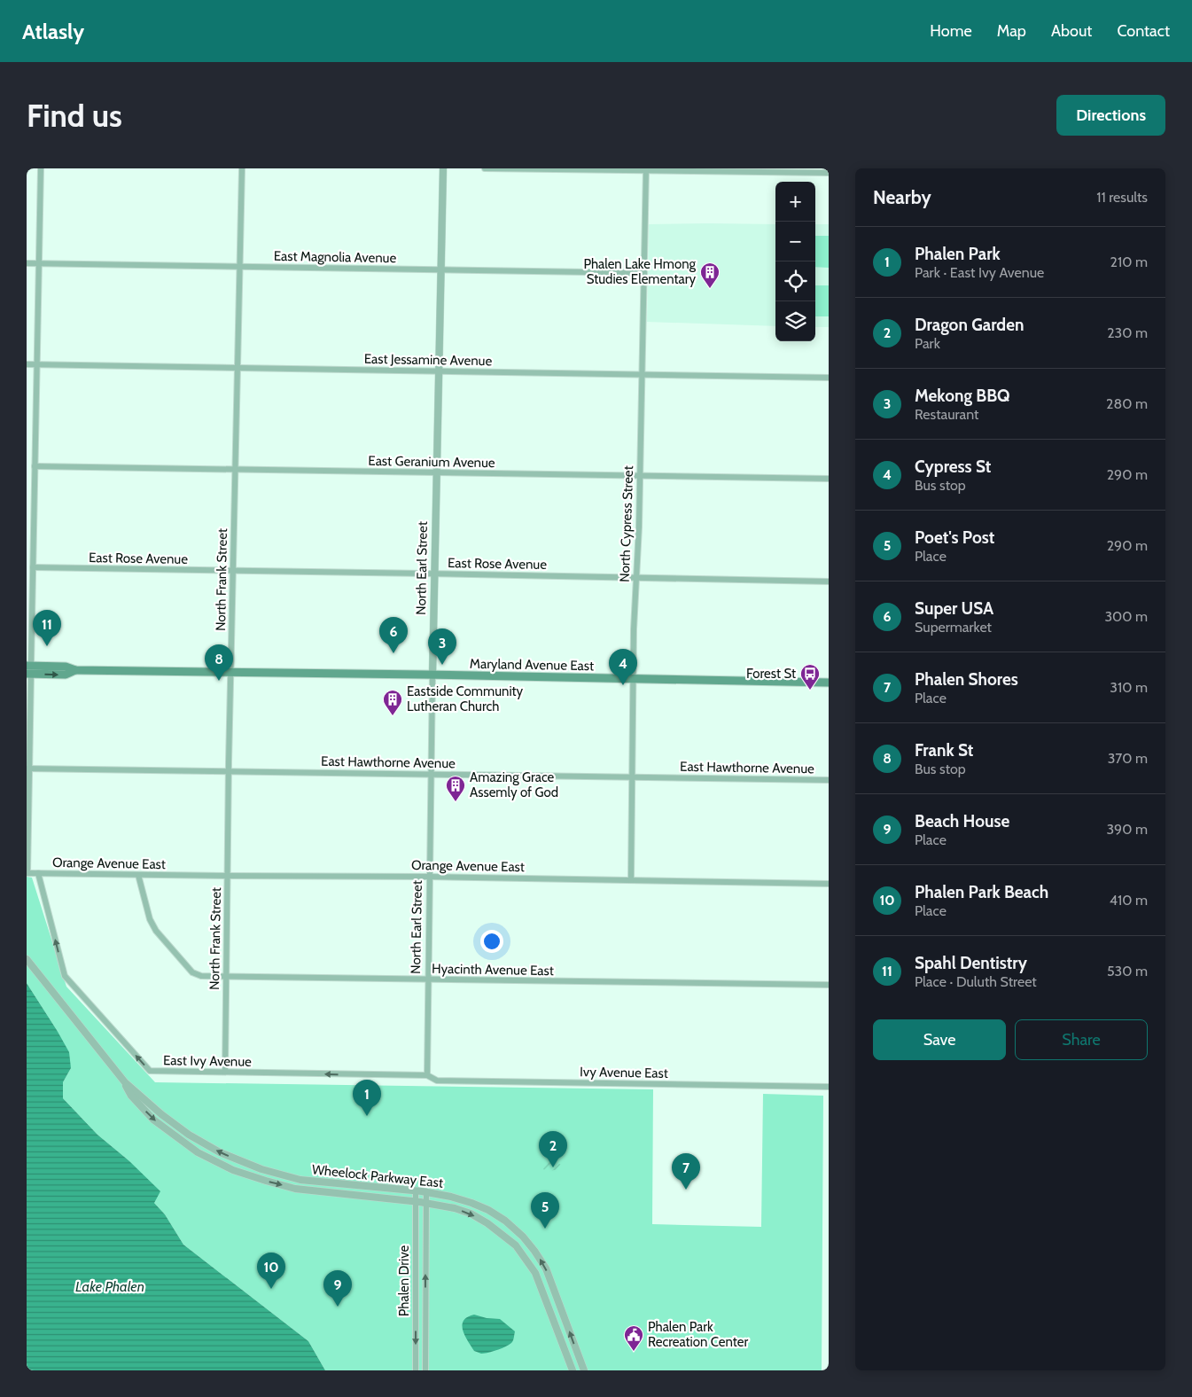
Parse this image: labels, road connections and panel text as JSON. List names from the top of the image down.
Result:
{
  "streets": {
    "main road": ["Maryland Avenue East"],
    "street": [
      "East Magnolia Avenue",
      "East Jessamine Avenue",
      "East Geranium Avenue",
      "North Cypress Street",
      "East Rose Avenue",
      "North Earl Street",
      "North Frank Street",
      "East Hawthorne Avenue",
      "Orange Avenue East",
      "Hyacinth Avenue East",
      "East Ivy Avenue",
      "Ivy Avenue East",
      "Wheelock Parkway East",
      "Phalen Drive"
    ]
  },
  "crossings": [
    ["East Magnolia Avenue", "North Cypress Street"],
    ["East Magnolia Avenue", "North Earl Street"],
    ["East Magnolia Avenue", "North Frank Street"],
    ["East Jessamine Avenue", "North Cypress Street"],
    ["East Jessamine Avenue", "North Earl Street"],
    ["East Jessamine Avenue", "North Frank Street"],
    ["East Geranium Avenue", "North Cypress Street"],
    ["East Geranium Avenue", "North Earl Street"],
    ["East Geranium Avenue", "North Frank Street"],
    ["North Cypress Street", "East Rose Avenue"],
    ["North Cypress Street", "Maryland Avenue East"],
    ["North Cypress Street", "East Hawthorne Avenue"],
    ["North Cypress Street", "Orange Avenue East"],
    ["East Rose Avenue", "North Earl Street"],
    ["East Rose Avenue", "North Frank Street"],
    ["North Earl Street", "Maryland Avenue East"],
    ["North Earl Street", "East Hawthorne Avenue"],
    ["North Earl Street", "Orange Avenue East"],
    ["North Earl Street", "Hyacinth Avenue East"],
    ["North Earl Street", "Ivy Avenue East"],
    ["North Frank Street", "Maryland Avenue East"],
    ["North Frank Street", "East Hawthorne Avenue"],
    ["North Frank Street", "Orange Avenue East"],
    ["North Frank Street", "Hyacinth Avenue East"],
    ["North Frank Street", "East Ivy Avenue"],
    ["Orange Avenue East", "Hyacinth Avenue East"],
    ["Orange Avenue East", "East Ivy Avenue"],
    ["East Ivy Avenue", "Ivy Avenue East"],
    ["Wheelock Parkway East", "Phalen Drive"]
  ],
  "one_way": ["East Ivy Avenue"],
  "water": ["Lake Phalen"],
  "places": {
    "building": ["Phalen Lake Hmong Studies Elementary", "Eastside Community Lutheran Church", "Amazing Grace Assemly of God"],
    "bus stop": ["Forest St"],
    "public building": ["Phalen Park Recreation Center"]
  },
  "page": {
    "header": "Atlasly",
    "nav": [
      "Home",
      "Map",
      "About",
      "Contact"
    ],
    "buttons": [
      "Directions",
      ["Save", "Share"]
    ],
    "title": "Find us",
    "heading": ["Nearby", "11 results"],
    "map_buttons": ["+", "−"],
    "list": [
      {
        "mark": "1",
        "name": "Phalen Park",
        "note": "Park · East Ivy Avenue",
        "value": "210 m"
      },
      {
        "mark": "2",
        "name": "Dragon Garden",
        "note": "Park",
        "value": "230 m"
      },
      {
        "mark": "3",
        "name": "Mekong BBQ",
        "note": "Restaurant",
        "value": "280 m"
      },
      {
        "mark": "4",
        "name": "Cypress St",
        "note": "Bus stop",
        "value": "290 m"
      },
      {
        "mark": "5",
        "name": "Poet's Post",
        "note": "Place",
        "value": "290 m"
      },
      {
        "mark": "6",
        "name": "Super USA",
        "note": "Supermarket",
        "value": "300 m"
      },
      {
        "mark": "7",
        "name": "Phalen Shores",
        "note": "Place",
        "value": "310 m"
      },
      {
        "mark": "8",
        "name": "Frank St",
        "note": "Bus stop",
        "value": "370 m"
      },
      {
        "mark": "9",
        "name": "Beach House",
        "note": "Place",
        "value": "390 m"
      },
      {
        "mark": "10",
        "name": "Phalen Park Beach",
        "note": "Place",
        "value": "410 m"
      },
      {
        "mark": "11",
        "name": "Spahl Dentistry",
        "note": "Place · Duluth Street",
        "value": "530 m"
      }
    ],
    "pins": [
      "11",
      "6",
      "3",
      "8",
      "4",
      "1",
      "2",
      "7",
      "5",
      "10",
      "9"
    ]
  }
}
